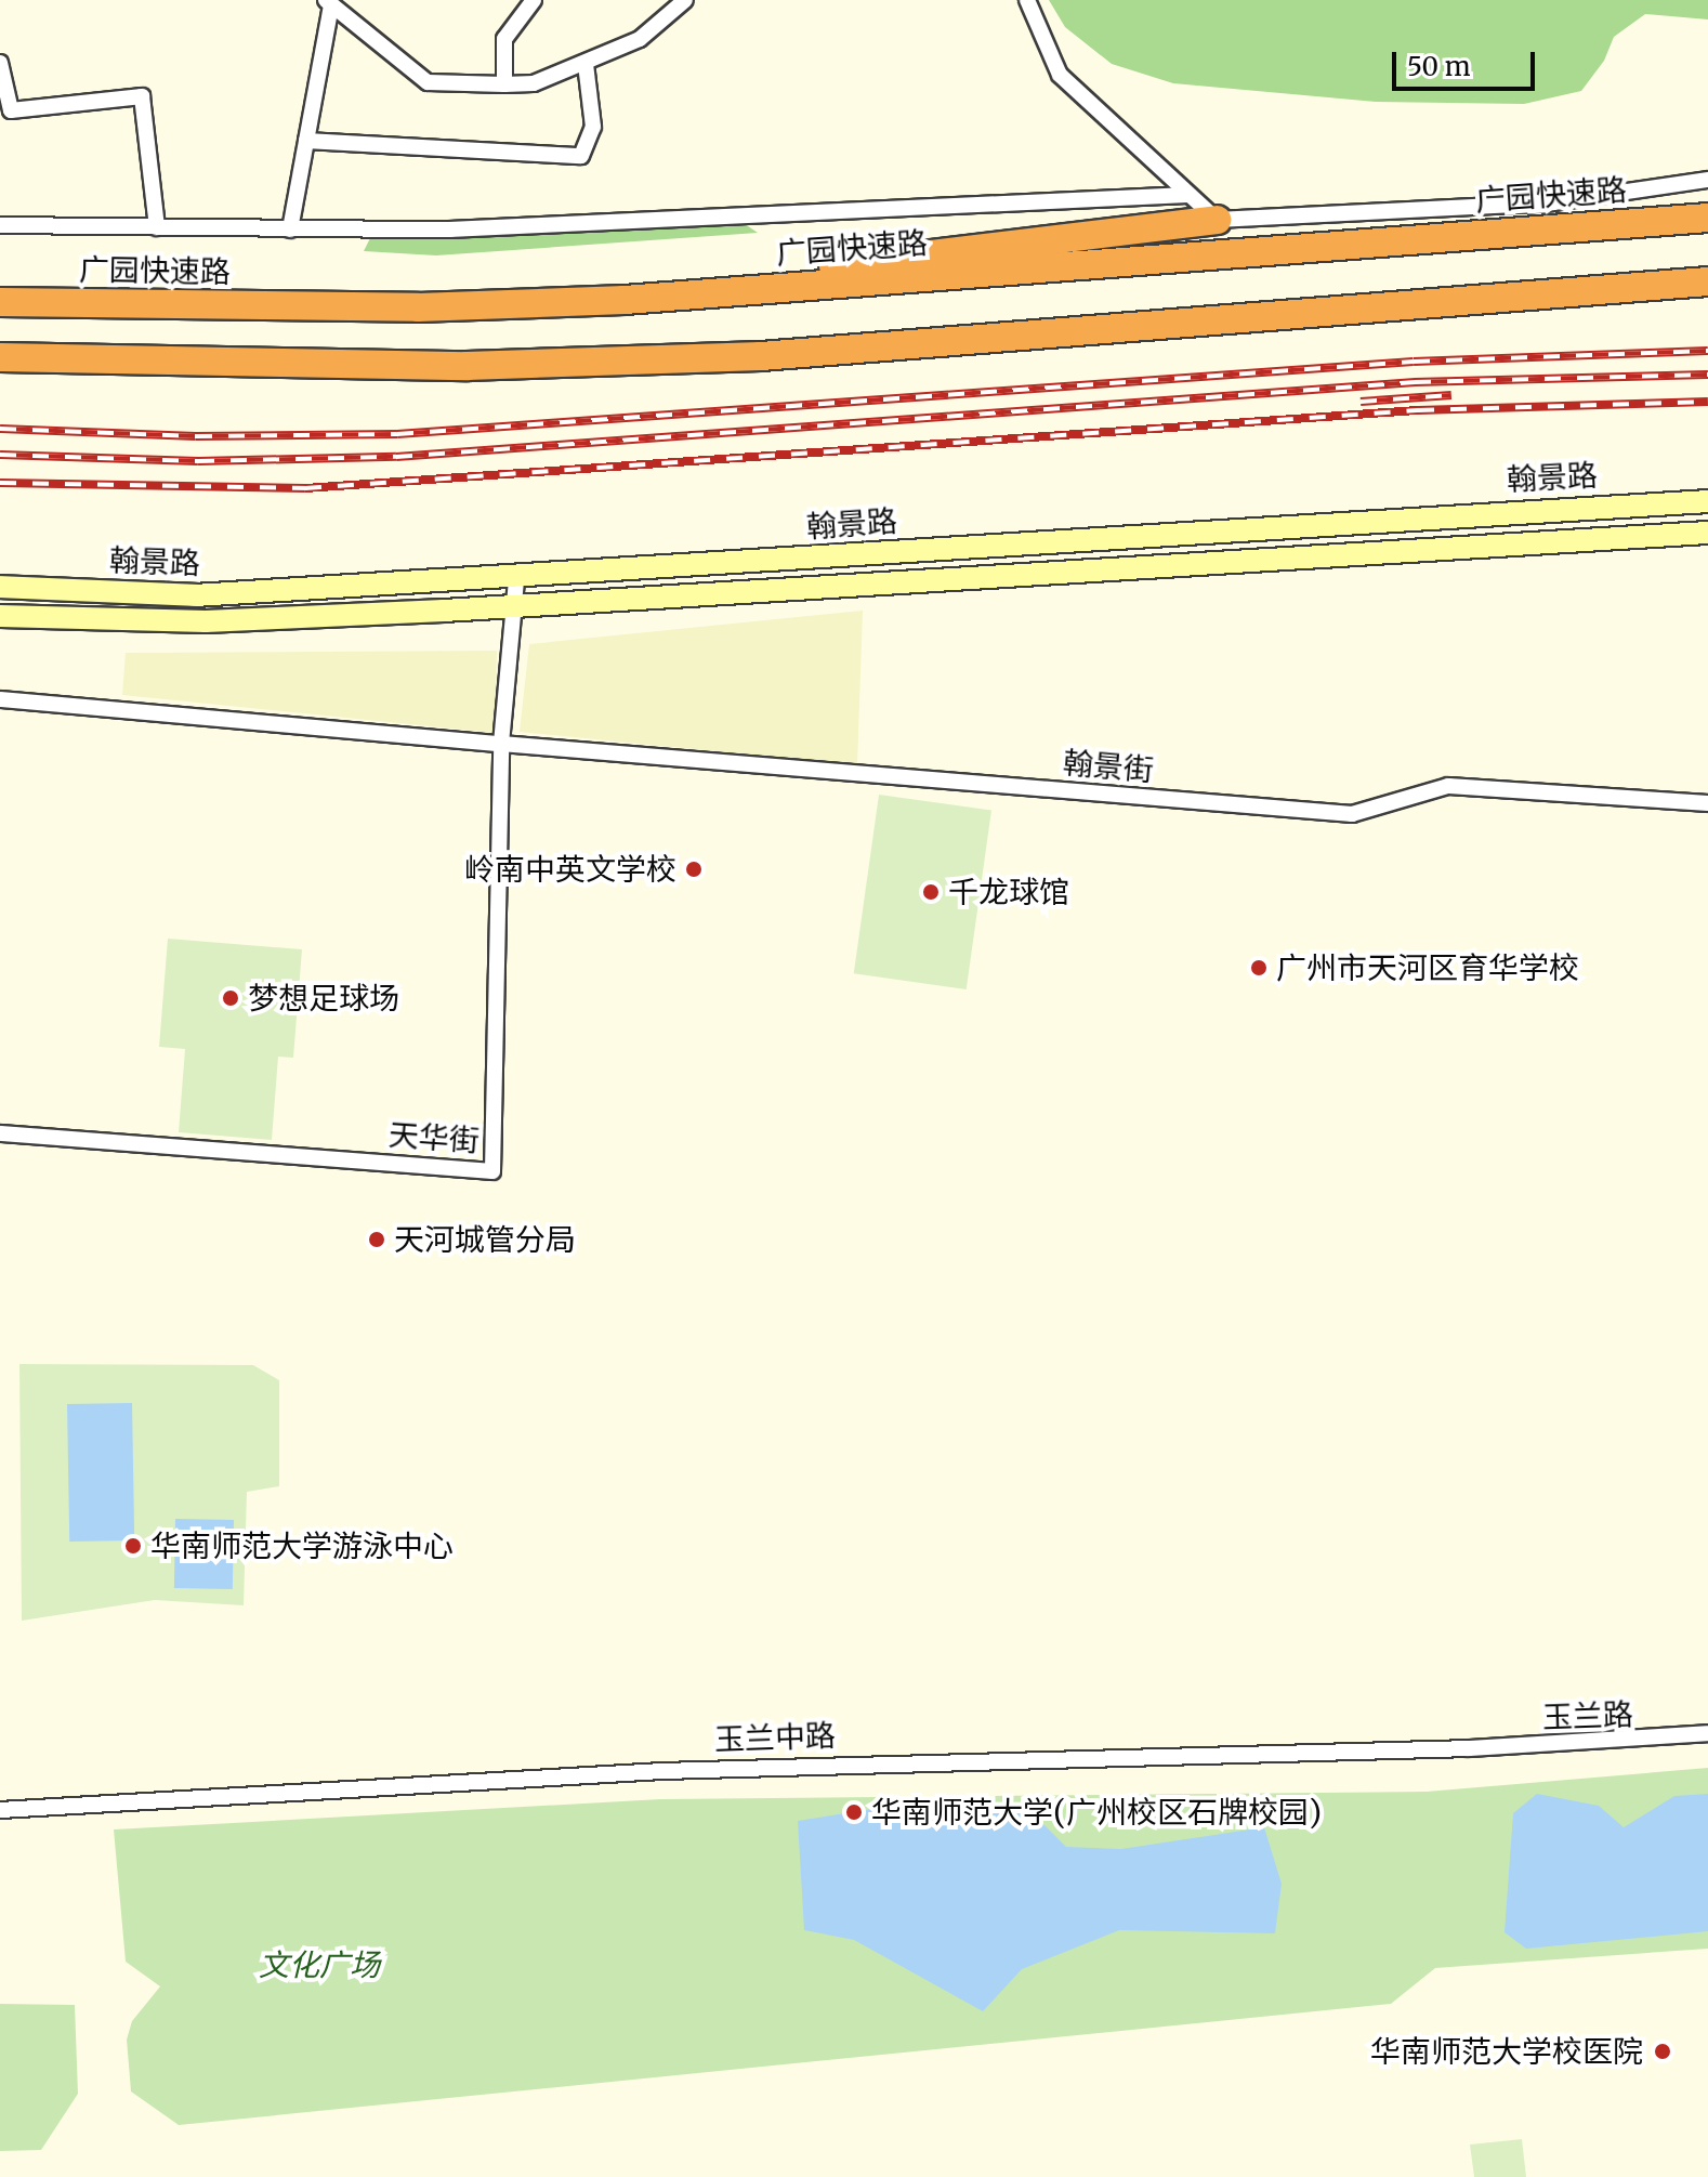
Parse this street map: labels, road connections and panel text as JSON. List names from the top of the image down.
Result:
{
  "streets": {
    "highway": ["广园快速路"],
    "street": [
      "翰景路",
      "翰景街",
      "天华街",
      "玉兰路",
      "玉兰中路"
    ]
  },
  "crossings": [
    ["翰景路", "天华街"],
    ["翰景街", "天华街"],
    ["玉兰路", "玉兰中路"]
  ],
  "parks": ["文化广场"],
  "places": [
    "岭南中英文学校",
    "千龙球馆",
    "广州市天河区育华学校",
    "梦想足球场",
    "天河城管分局",
    "华南师范大学游泳中心",
    "华南师范大学(广州校区石牌校园)",
    "华南师范大学校医院"
  ],
  "scale_bar": "50 m"
}
